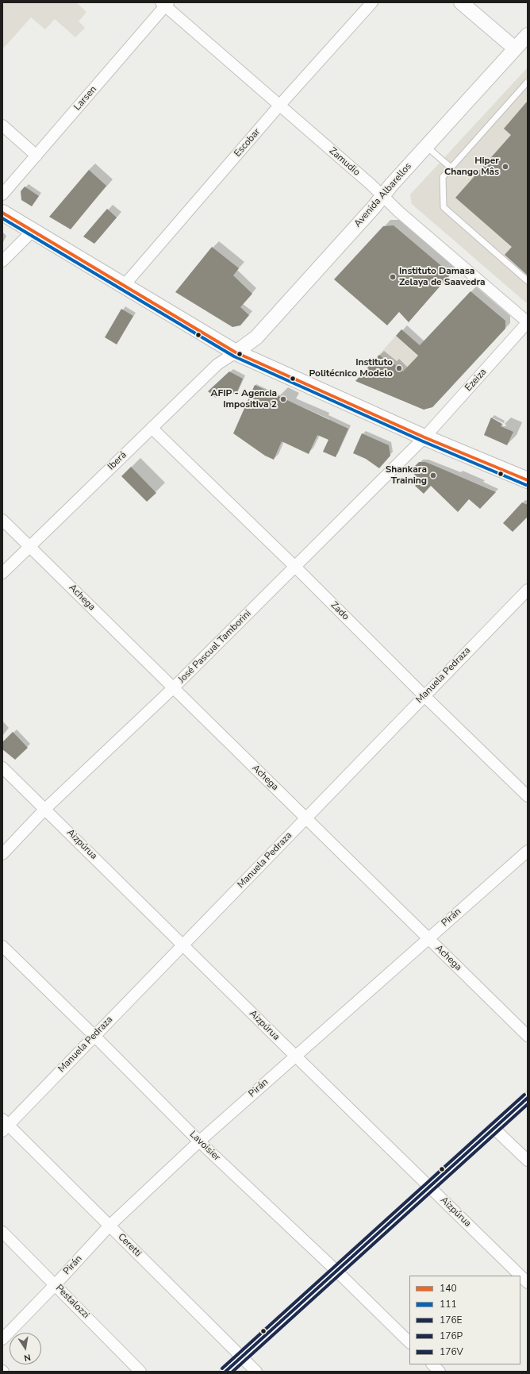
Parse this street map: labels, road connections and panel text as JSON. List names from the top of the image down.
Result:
{
  "streets": {
    "street": [
      "Larsen",
      "Escobar",
      "Zamudio",
      "Avenida Albarellos",
      "Ezeiza",
      "Iberá",
      "Achega",
      "Zado",
      "José Pascual Tamborini",
      "Manuela Pedraza",
      "Aizpúrua",
      "Pirán",
      "Lavoisier",
      "Ceretti",
      "Pestalozzi"
    ]
  },
  "crossings": [
    ["Larsen", "Zamudio"],
    ["Escobar", "Zamudio"],
    ["Zamudio", "Avenida Albarellos"],
    ["Zamudio", "Ezeiza"],
    ["Avenida Albarellos", "Iberá"],
    ["Ezeiza", "José Pascual Tamborini"],
    ["Iberá", "Achega"],
    ["Iberá", "Zado"],
    ["Achega", "José Pascual Tamborini"],
    ["Achega", "Manuela Pedraza"],
    ["Achega", "Pirán"],
    ["Zado", "José Pascual Tamborini"],
    ["Zado", "Manuela Pedraza"],
    ["José Pascual Tamborini", "Aizpúrua"],
    ["Manuela Pedraza", "Aizpúrua"],
    ["Manuela Pedraza", "Lavoisier"],
    ["Manuela Pedraza", "Ceretti"],
    ["Aizpúrua", "Pirán"],
    ["Pirán", "Lavoisier"],
    ["Pirán", "Ceretti"],
    ["Pirán", "Pestalozzi"]
  ],
  "places": [
    "Hiper Chango Mâs",
    "Instituto Damasa Zelaya de Saavedra",
    "Instituto Politécnico Modelo",
    "AFIP - Agencia Impositiva 2",
    "Shankara Training"
  ],
  "lines": [
    "transit line 140",
    "transit line 111",
    "transit line 176V",
    "transit line 176E",
    "transit line 176P"
  ],
  "legend": [
    "140",
    "111",
    "176E",
    "176P",
    "176V"
  ],
  "north": "bottom"
}
